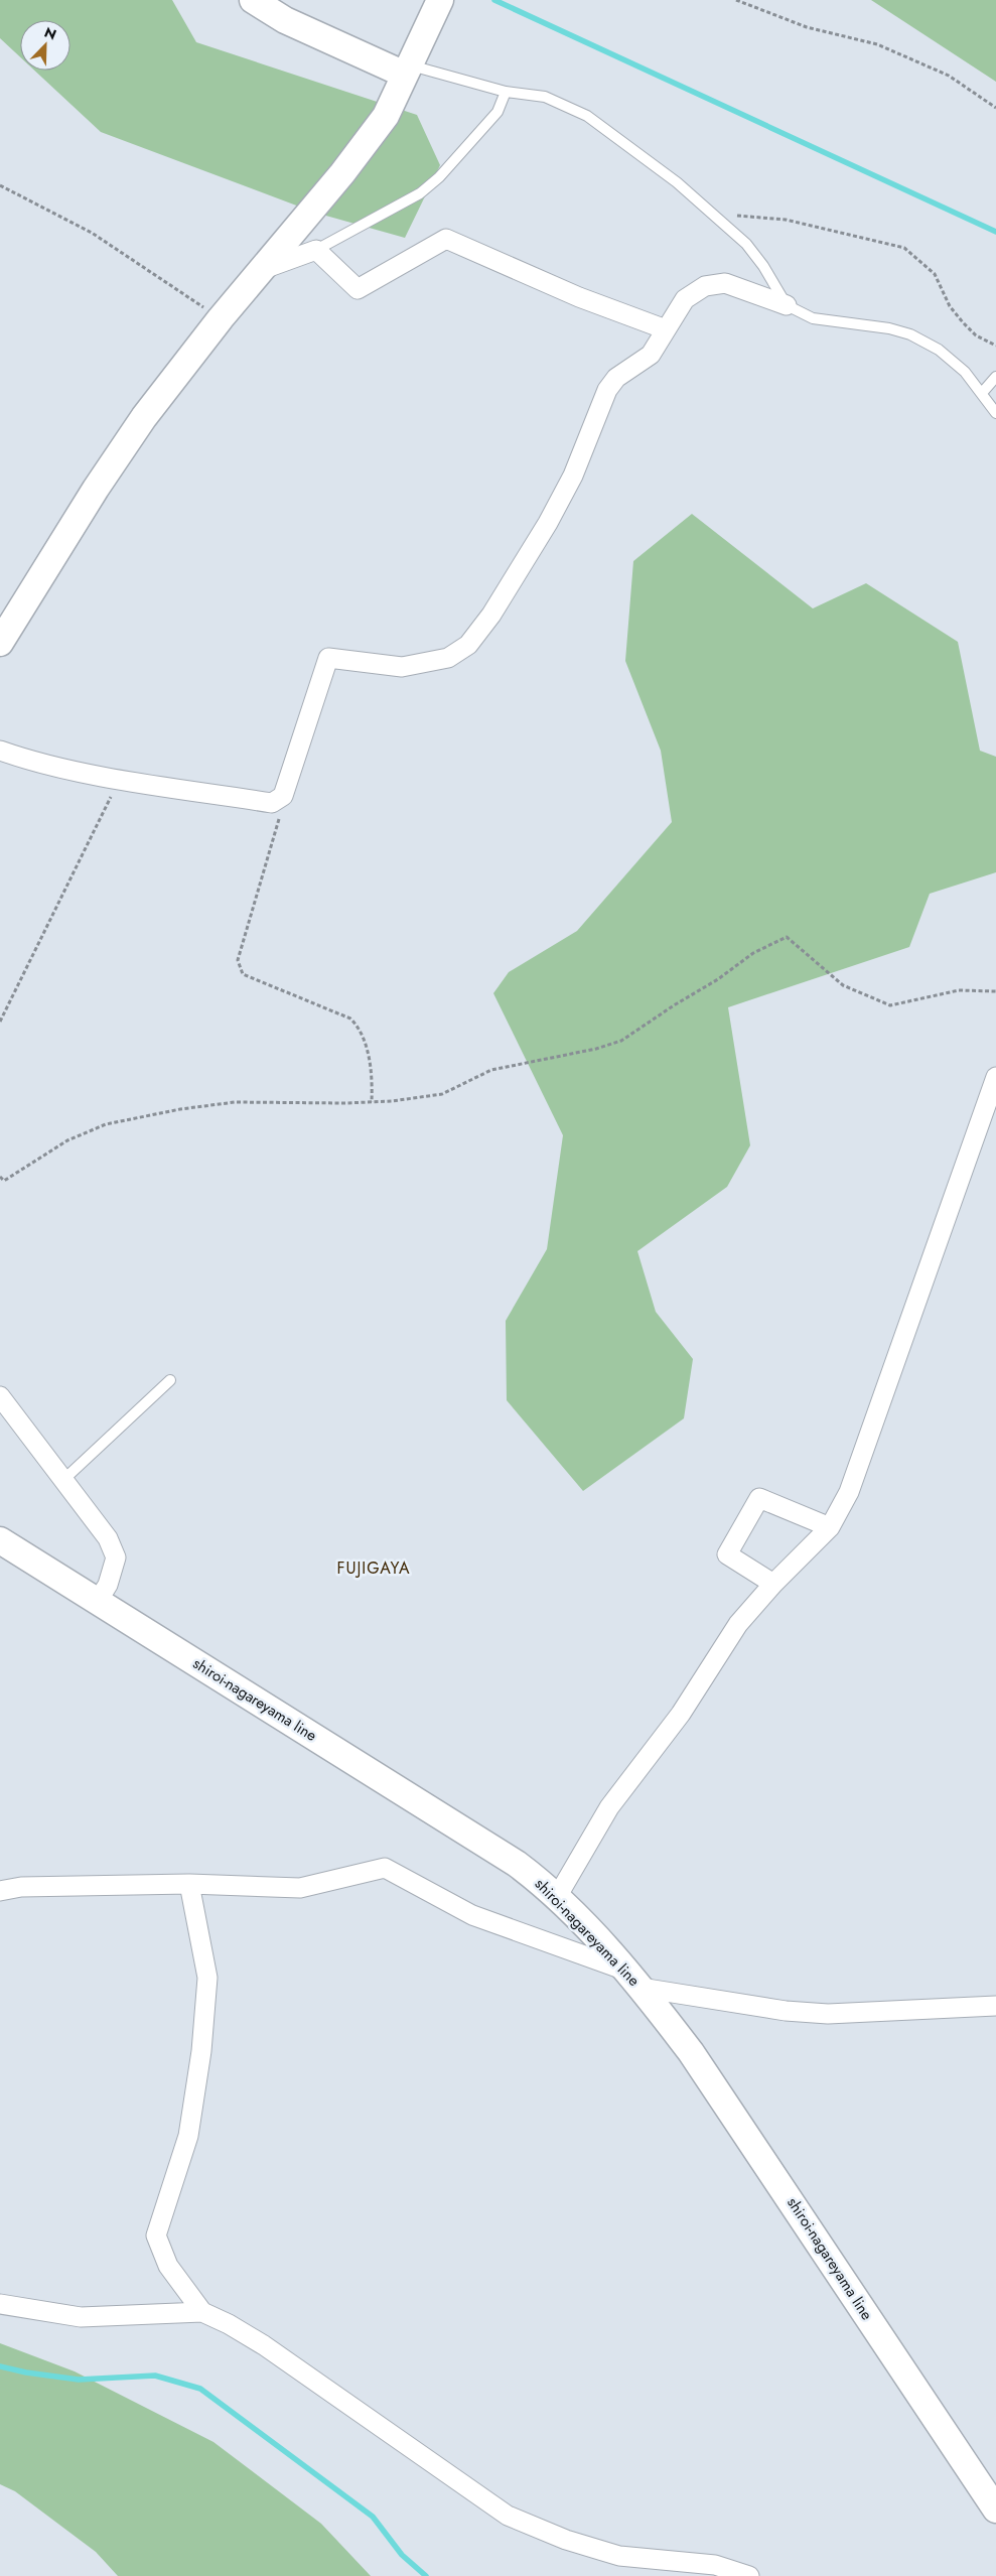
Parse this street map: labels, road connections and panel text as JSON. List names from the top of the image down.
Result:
{
  "streets": {
    "main road": ["shiroi-nagareyama line"]
  },
  "districts": ["FUJIGAYA"],
  "north": "top right"
}
